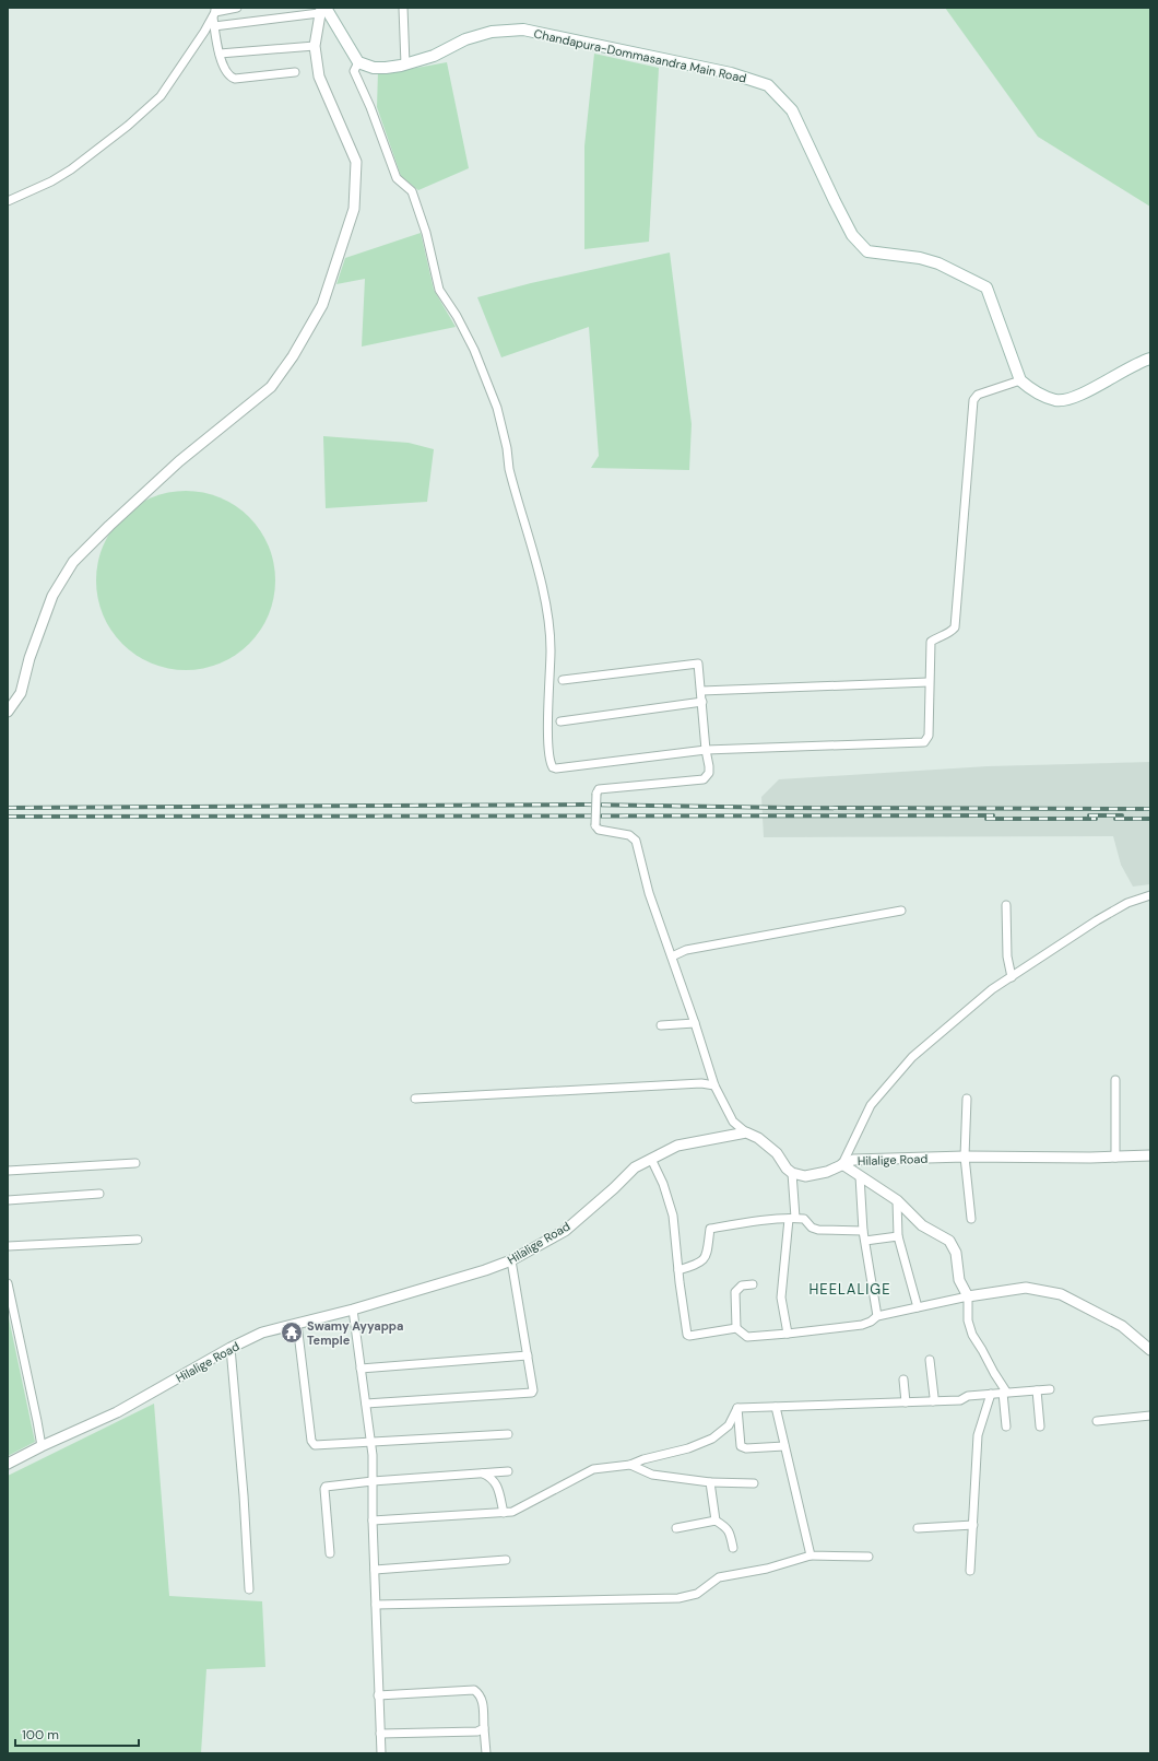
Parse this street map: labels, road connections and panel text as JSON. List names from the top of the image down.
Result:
{
  "streets": {
    "main road": ["Chandapura-Dommasandra Main Road"],
    "street": ["Hilalige Road"]
  },
  "districts": ["HEELALIGE"],
  "places": {
    "temple": ["Swamy Ayyappa Temple"]
  },
  "scale_bar": "100 m"
}
